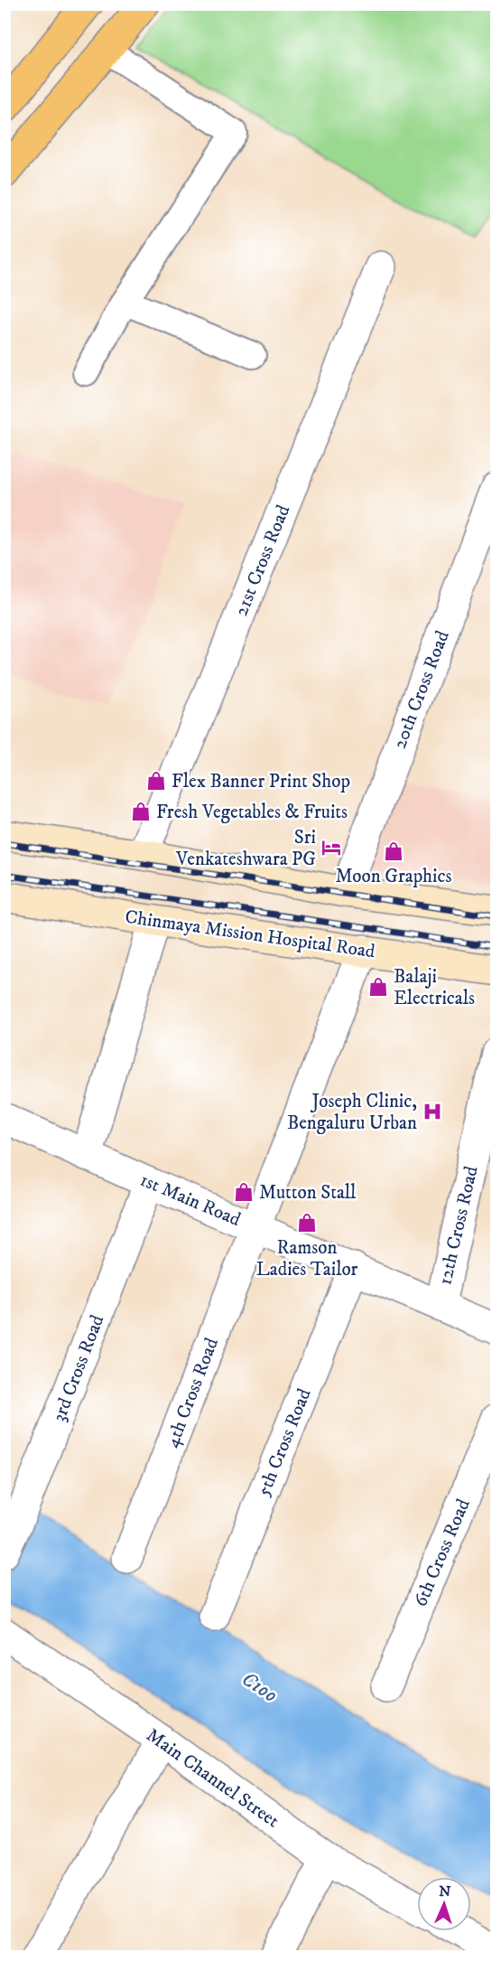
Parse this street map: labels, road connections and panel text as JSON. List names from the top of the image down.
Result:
{
  "streets": {
    "main road": ["Chinmaya Mission Hospital Road"],
    "street": [
      "21st Cross Road",
      "20th Cross Road",
      "1st Main Road",
      "12th Cross Road",
      "3rd Cross Road",
      "4th Cross Road",
      "5th Cross Road",
      "6th Cross Road",
      "Main Channel Street"
    ]
  },
  "crossings": [
    ["Chinmaya Mission Hospital Road", "4th Cross Road"],
    ["1st Main Road", "12th Cross Road"],
    ["1st Main Road", "3rd Cross Road"],
    ["1st Main Road", "4th Cross Road"],
    ["1st Main Road", "5th Cross Road"]
  ],
  "water": ["C100"],
  "places": {
    "shop": [
      "Flex Banner Print Shop",
      "Fresh Vegetables & Fruits",
      "Moon Graphics",
      "Balaji Electricals",
      "Mutton Stall",
      "Ramson Ladies Tailor"
    ],
    "hotel": ["Sri Venkateshwara PG"],
    "hospital": ["Joseph Clinic, Bengaluru Urban"]
  },
  "north": "top"
}
